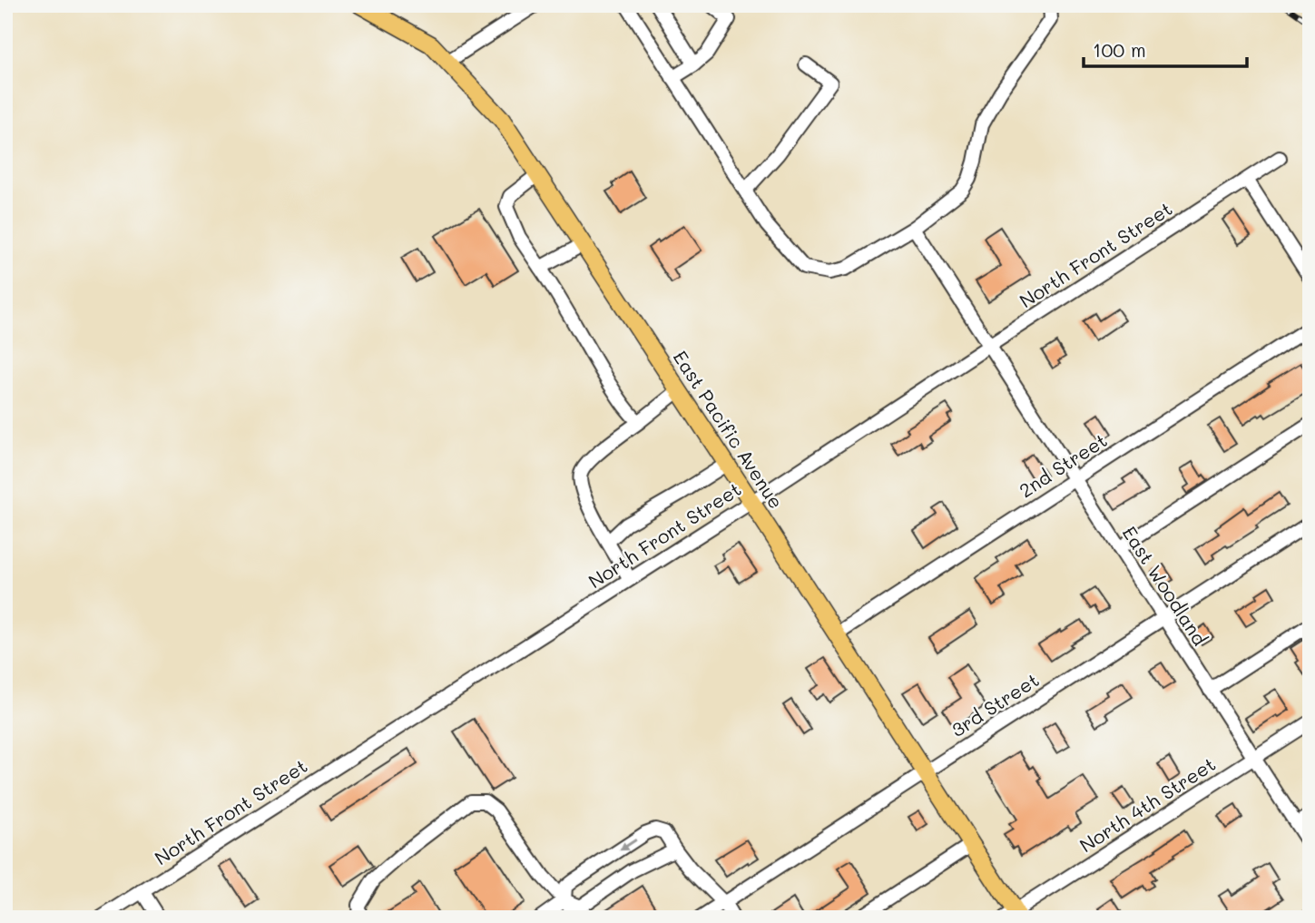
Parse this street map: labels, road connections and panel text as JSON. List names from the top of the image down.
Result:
{
  "streets": {
    "main road": ["East Pacific Avenue"],
    "street": [
      "North Front Street",
      "2nd Street",
      "East Woodland",
      "3rd Street",
      "North 4th Street"
    ]
  },
  "crossings": [
    ["North Front Street", "East Pacific Avenue"],
    ["North Front Street", "East Woodland"],
    ["East Pacific Avenue", "2nd Street"],
    ["East Pacific Avenue", "3rd Street"],
    ["East Pacific Avenue", "North 4th Street"],
    ["2nd Street", "East Woodland"],
    ["East Woodland", "3rd Street"],
    ["East Woodland", "North 4th Street"]
  ],
  "scale_bar": "100 m"
}
